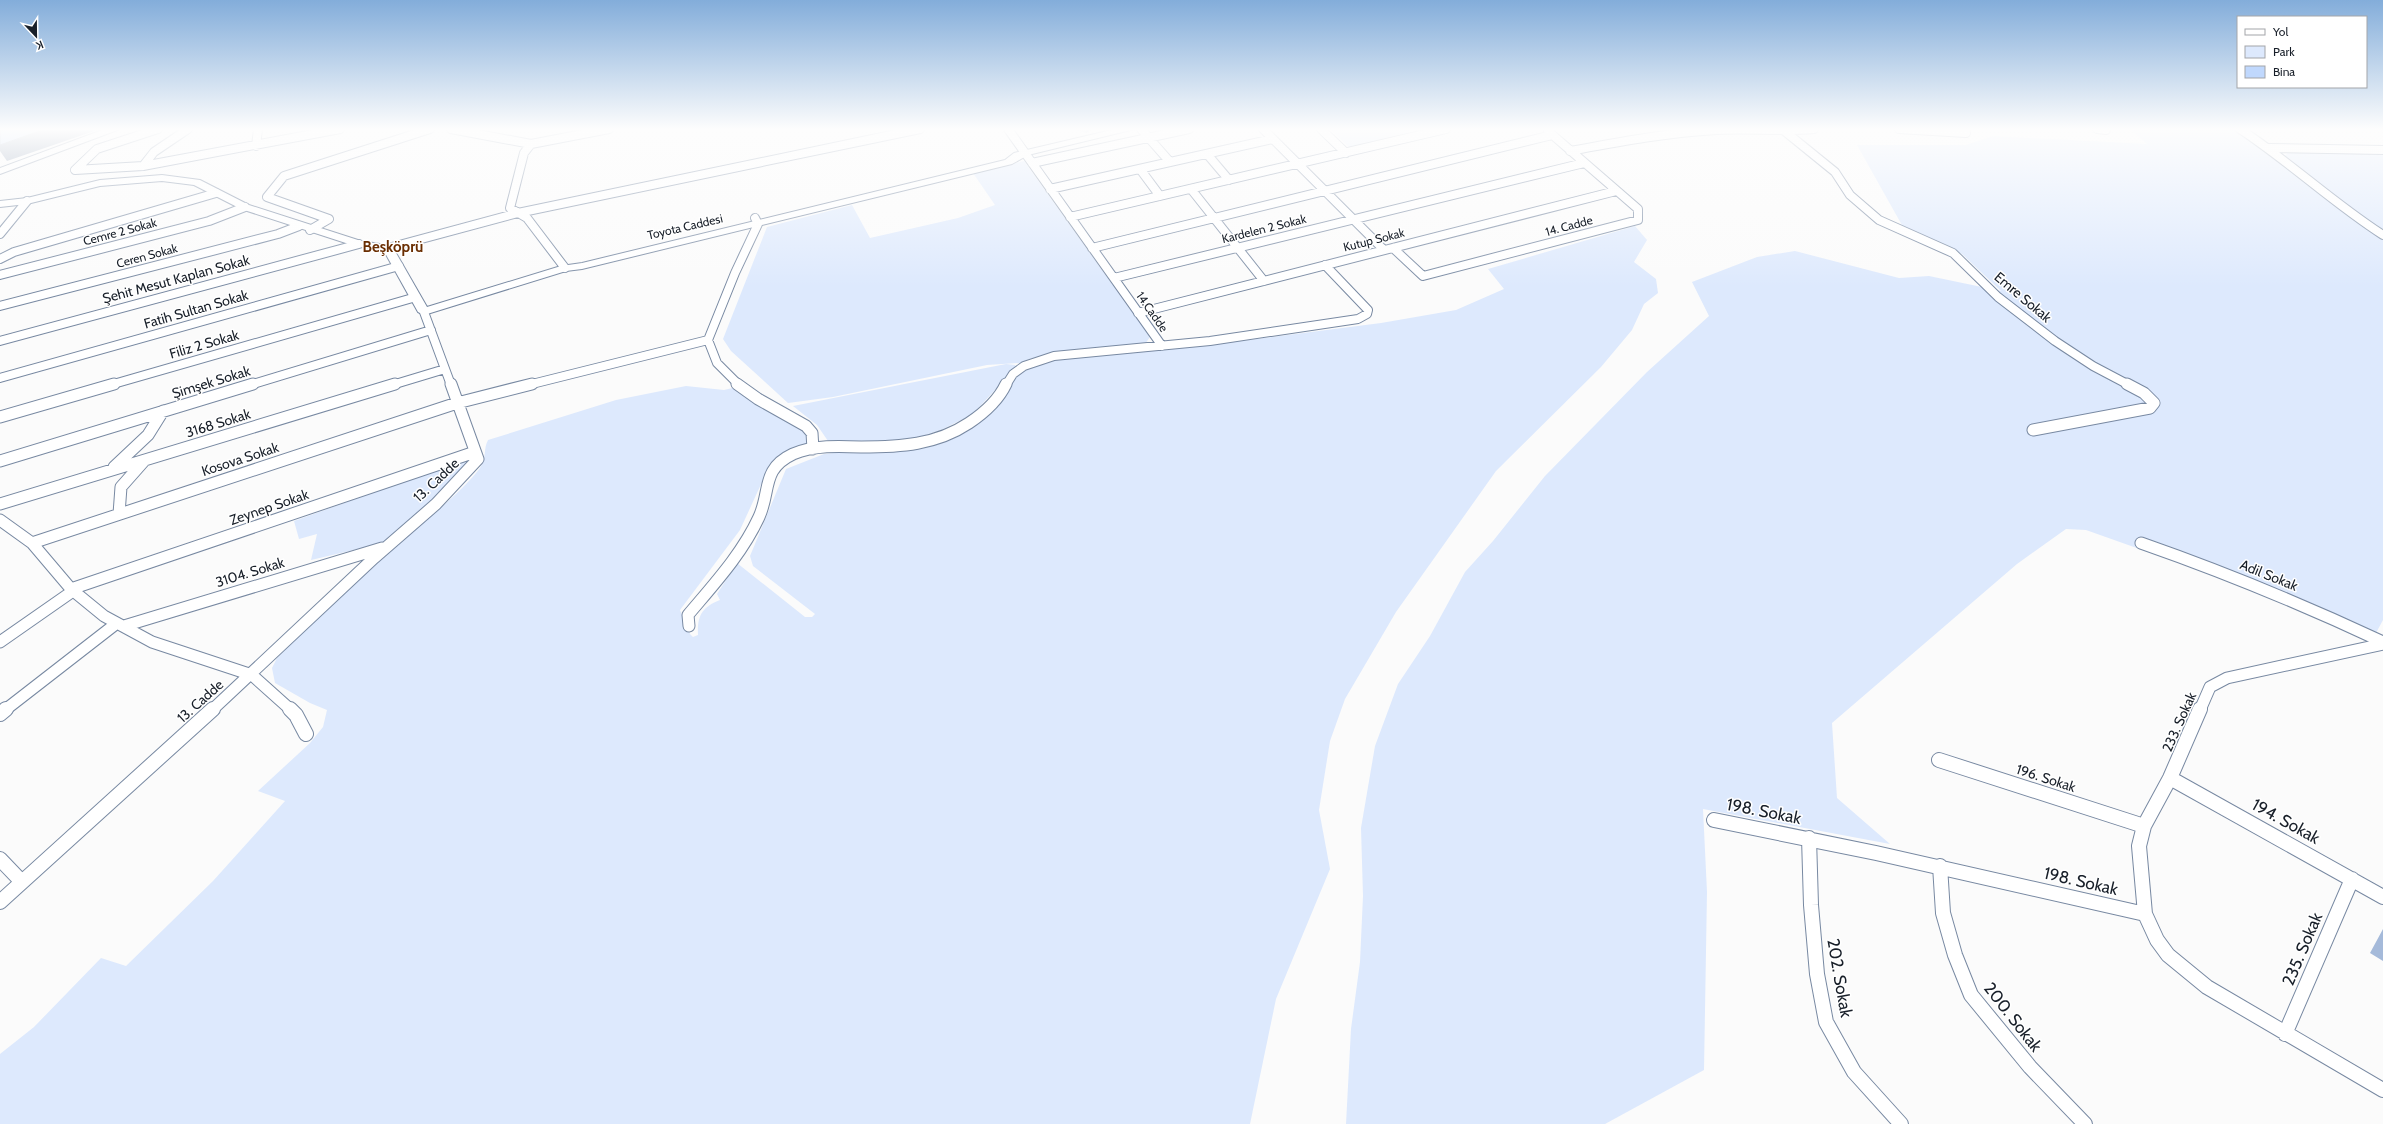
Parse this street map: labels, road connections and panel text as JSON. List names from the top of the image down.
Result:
{
  "streets": {
    "street": [
      "14. Cadde",
      "Toyota Caddesi",
      "Kardelen 2 Sokak",
      "Cemre 2 Sokak",
      "Kutup Sokak",
      "Ceren Sokak",
      "Şehit Mesut Kaplan Sokak",
      "Emre Sokak",
      "Fatih Sultan Sokak",
      "14.Cadde",
      "Filiz 2 Sokak",
      "Şimşek Sokak",
      "3168 Sokak",
      "Kosova Sokak",
      "13. Cadde",
      "Zeynep Sokak",
      "3104. Sokak",
      "Adil Sokak",
      "233. Sokak",
      "196. Sokak",
      "198. Sokak",
      "194. Sokak",
      "235. Sokak",
      "202. Sokak",
      "200. Sokak"
    ]
  },
  "crossings": [
    ["14. Cadde", "Kutup Sokak"],
    ["Toyota Caddesi", "13. Cadde"],
    ["Kardelen 2 Sokak", "14.Cadde"],
    ["Kutup Sokak", "14.Cadde"],
    ["Fatih Sultan Sokak", "13. Cadde"],
    ["Filiz 2 Sokak", "13. Cadde"],
    ["Şimşek Sokak", "13. Cadde"],
    ["3168 Sokak", "13. Cadde"],
    ["Kosova Sokak", "13. Cadde"],
    ["13. Cadde", "Zeynep Sokak"],
    ["13. Cadde", "3104. Sokak"],
    ["Adil Sokak", "233. Sokak"],
    ["233. Sokak", "196. Sokak"],
    ["233. Sokak", "198. Sokak"],
    ["233. Sokak", "194. Sokak"],
    ["198. Sokak", "202. Sokak"],
    ["198. Sokak", "200. Sokak"],
    ["194. Sokak", "235. Sokak"]
  ],
  "districts": ["Beşköprü"],
  "legend": ["Yol", "Park", "Bina"],
  "north": "bottom"
}
